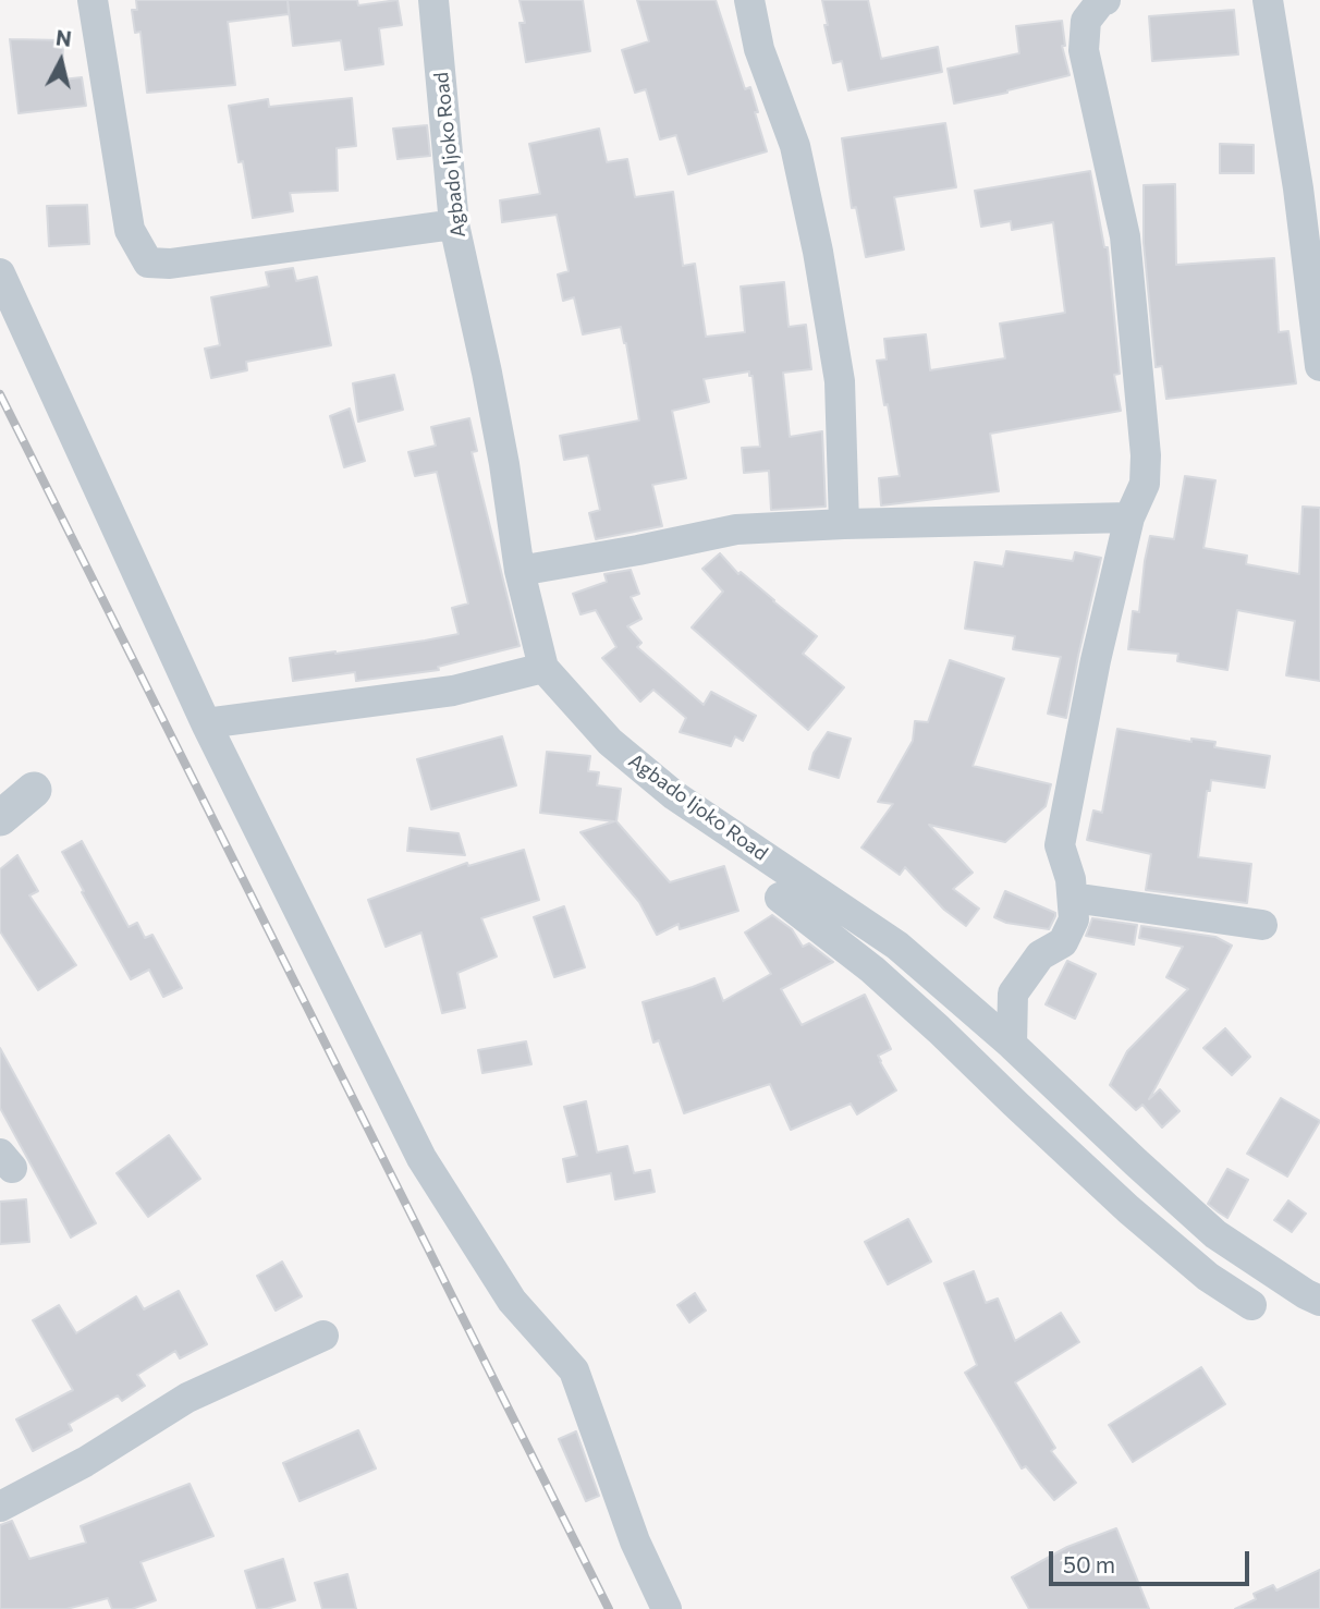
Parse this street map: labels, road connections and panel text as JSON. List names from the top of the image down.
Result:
{
  "streets": {
    "street": ["Agbado Ijoko Road"]
  },
  "scale_bar": "50 m",
  "north": "top"
}
